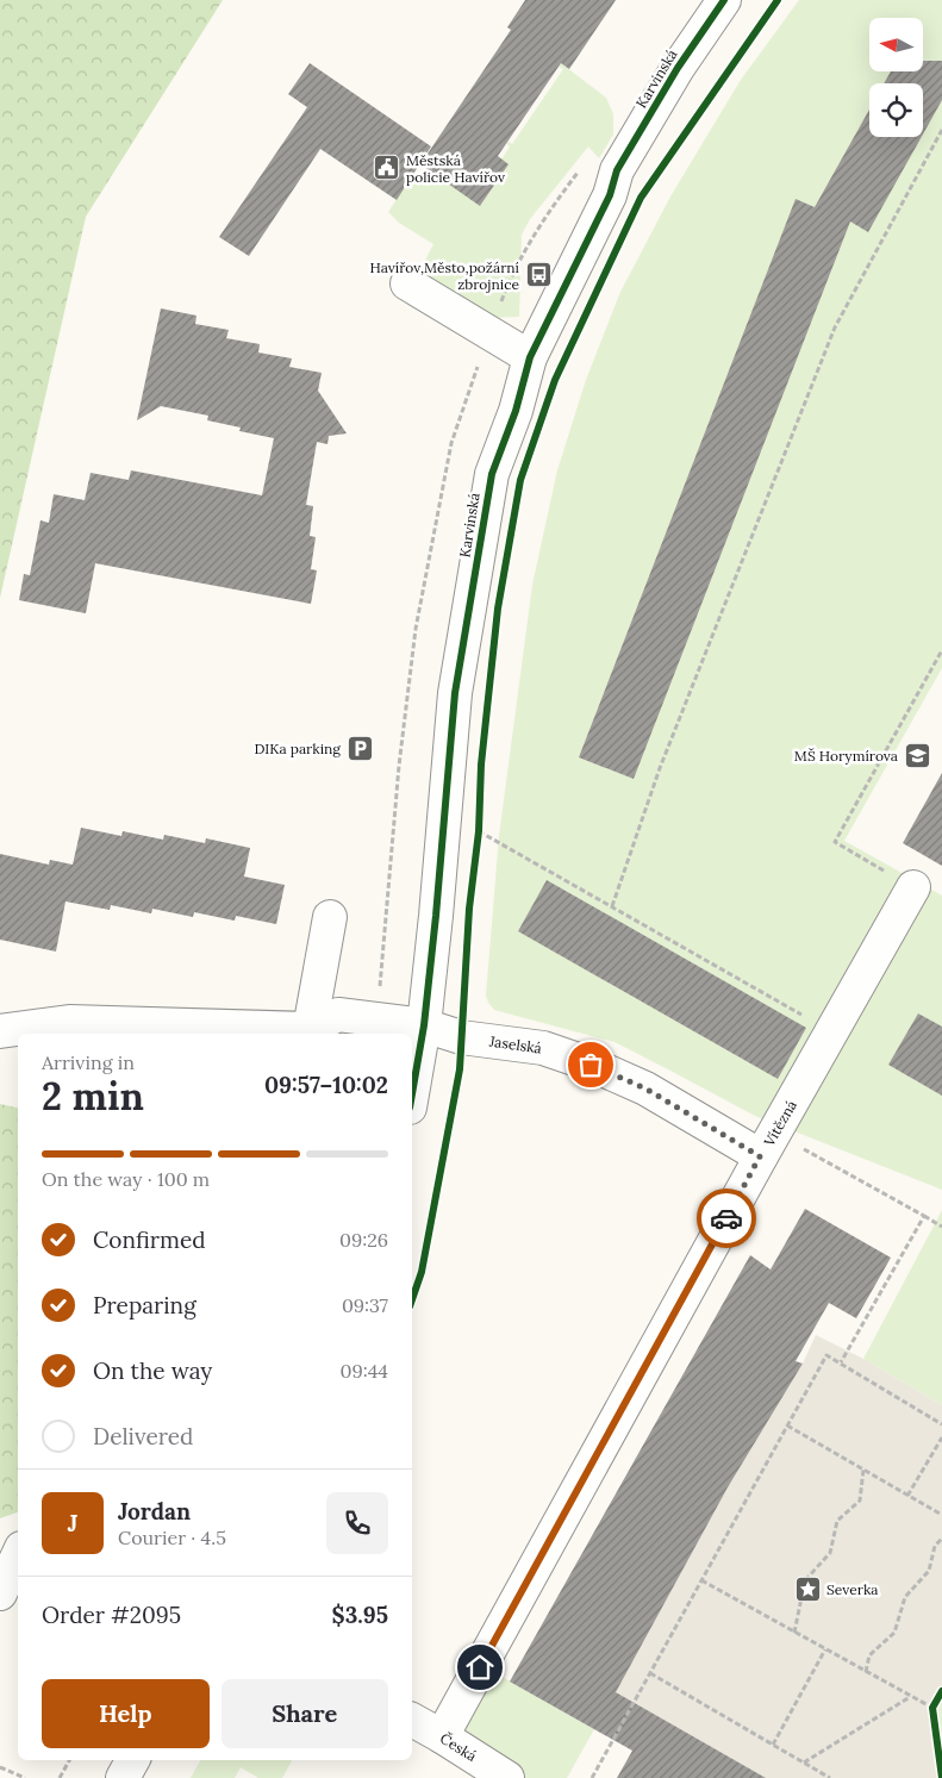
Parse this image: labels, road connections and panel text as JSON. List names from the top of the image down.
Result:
{
  "streets": {
    "street": [
      "Karvinská",
      "Jaselská",
      "Vítězná",
      "Česká"
    ]
  },
  "crossings": [
    ["Karvinská", "Jaselská"],
    ["Jaselská", "Vítězná"],
    ["Vítězná", "Česká"]
  ],
  "places": {
    "public building": ["Městská policie Havířov"],
    "bus stop": ["Havířov,Město,požární zbrojnice"],
    "parking": ["DIKa parking"],
    "school or university": ["MŠ Horymírova"],
    "place": ["Severka"]
  },
  "north": "left",
  "page": {
    "heading": ["2 min", "Arriving in", "09:57–10:02"],
    "panel": [
      "Jordan",
      "Courier · 4.5",
      "Order #2095",
      "$3.95"
    ],
    "bar": "On the way · 100 m",
    "list": [
      ["Confirmed", "09:26"],
      ["Preparing", "09:37"],
      ["On the way", "09:44"],
      "Delivered"
    ],
    "round": "J",
    "buttons": ["Help", "Share"]
  }
}
